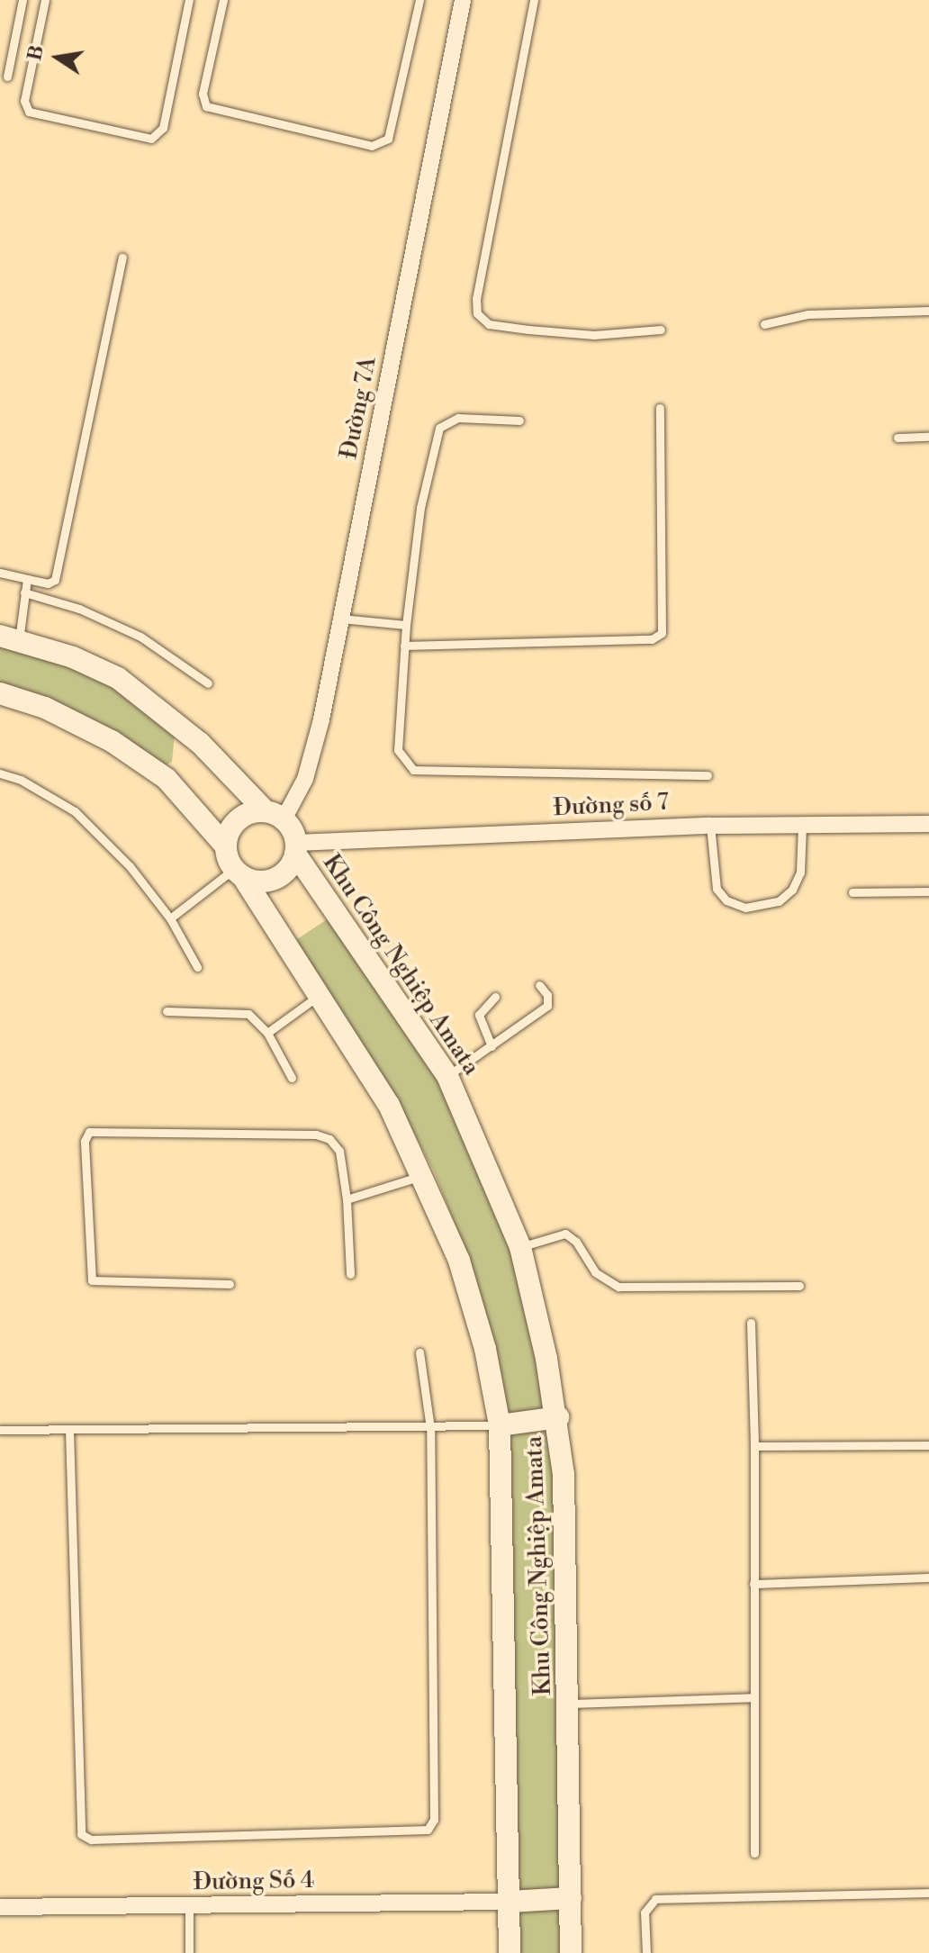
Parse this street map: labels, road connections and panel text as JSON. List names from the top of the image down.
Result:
{
  "streets": {
    "street": [
      "Đường 7A",
      "Đường số 7",
      "Khu Công Nghiệp Amata",
      "Đường Số 4"
    ]
  },
  "crossings": [
    ["Đường 7A", "Đường số 7"],
    ["Đường 7A", "Khu Công Nghiệp Amata"],
    ["Đường số 7", "Khu Công Nghiệp Amata"],
    ["Khu Công Nghiệp Amata", "Đường Số 4"]
  ],
  "north": "left"
}
